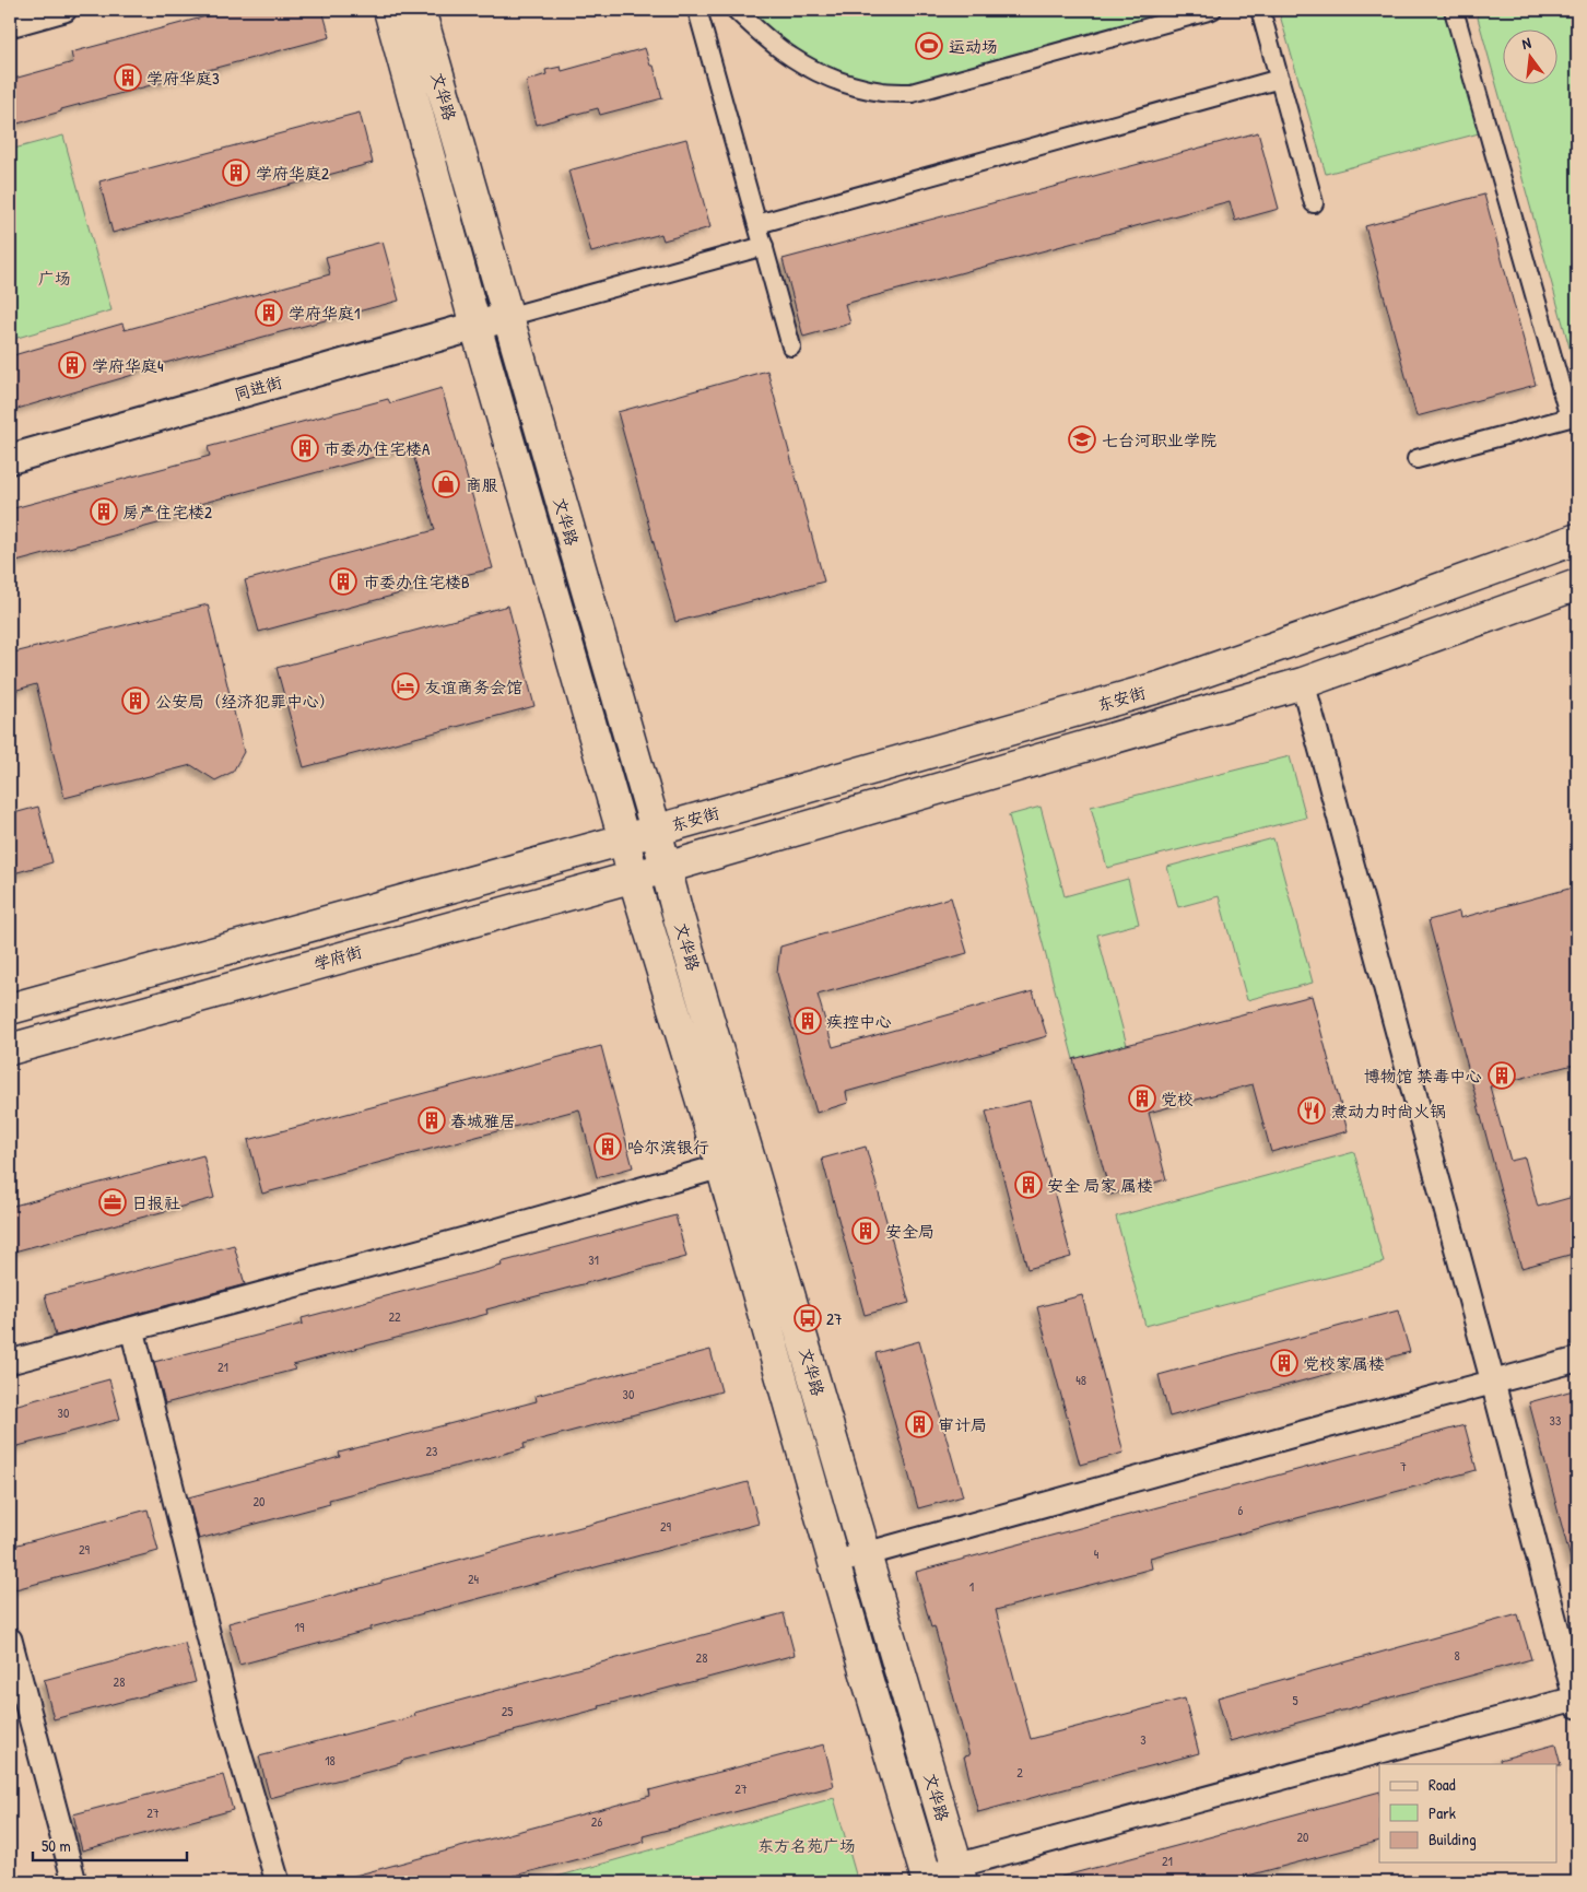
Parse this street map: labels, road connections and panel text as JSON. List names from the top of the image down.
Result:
{
  "streets": {
    "main road": ["文华路", "东安街", "学府街"],
    "street": ["同进街"]
  },
  "crossings": [
    ["文华路", "同进街"],
    ["文华路", "东安街"],
    ["文华路", "学府街"]
  ],
  "parks": ["广场", "东方名苑广场"],
  "places": {
    "sports": ["运动场"],
    "building": [
      "学府华庭3",
      "学府华庭2",
      "学府华庭1",
      "学府华庭4",
      "市委办住宅楼A",
      "房产住宅楼2",
      "市委办住宅楼B",
      "公安局（经济犯罪中心）",
      "疾控中心",
      "博物馆 禁毒中心",
      "党校",
      "春城雅居",
      "哈尔滨银行",
      "安全 局家 属楼",
      "安全局",
      "党校家属楼",
      "审计局"
    ],
    "school or university": ["七台河职业学院"],
    "shop": ["商服"],
    "hotel": ["友谊商务会馆"],
    "restaurant": ["煮动力时尚火锅"],
    "office": ["日报社"],
    "bus stop": ["27"]
  },
  "house_numbers": [
    "31",
    "22",
    "21",
    "48",
    "30",
    "30",
    "33",
    "23",
    "7",
    "20",
    "6",
    "29",
    "29",
    "4",
    "24",
    "1",
    "19",
    "8",
    "28",
    "28",
    "5",
    "25",
    "3",
    "18",
    "2",
    "27",
    "27",
    "26",
    "20",
    "21"
  ],
  "legend": ["Road", "Park", "Building"],
  "scale_bar": "50 m",
  "north": "top"
}
